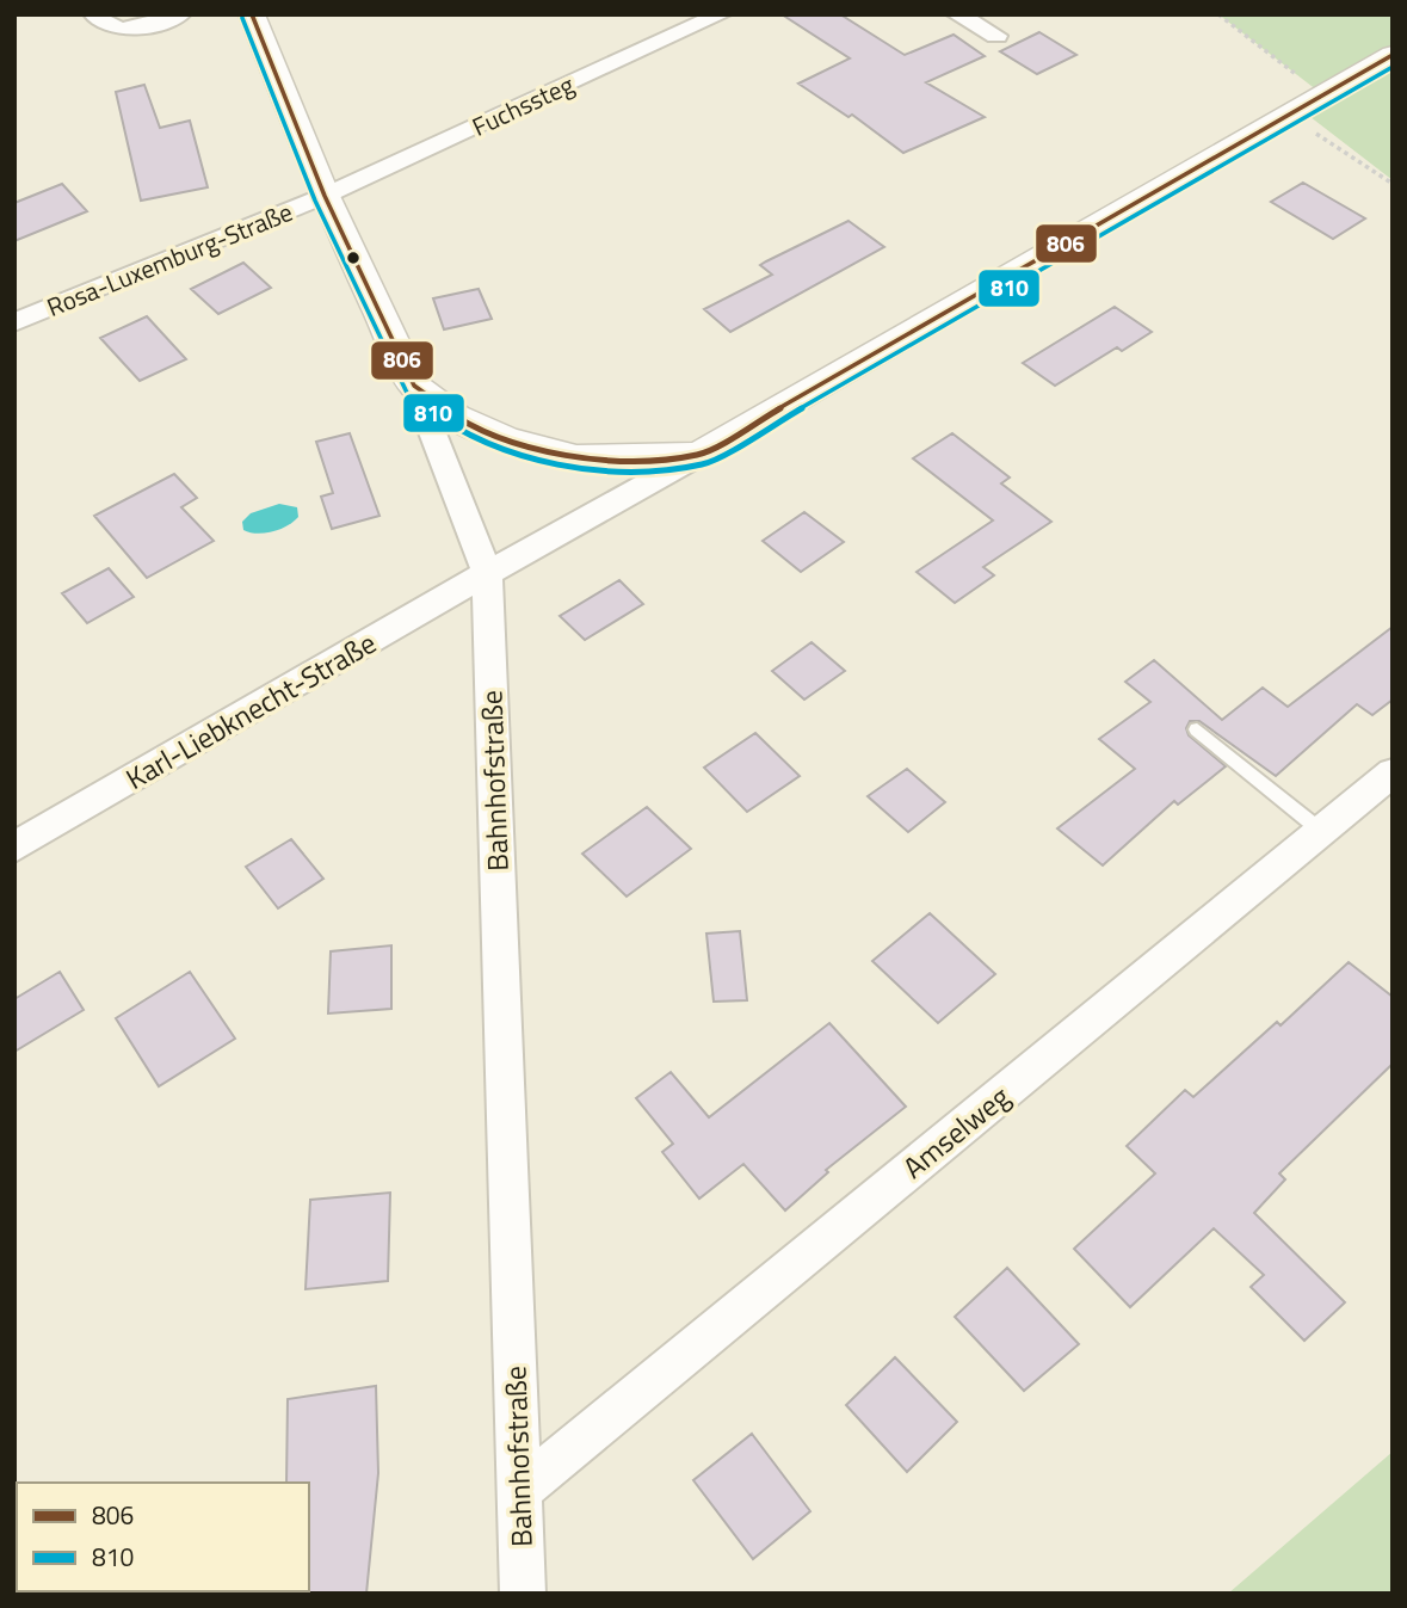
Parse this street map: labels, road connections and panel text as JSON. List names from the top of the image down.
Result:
{
  "streets": {
    "street": [
      "Fuchssteg",
      "Rosa-Luxemburg-Straße",
      "Karl-Liebknecht-Straße",
      "Bahnhofstraße",
      "Amselweg"
    ]
  },
  "crossings": [
    ["Fuchssteg", "Rosa-Luxemburg-Straße"],
    ["Fuchssteg", "Bahnhofstraße"],
    ["Rosa-Luxemburg-Straße", "Bahnhofstraße"],
    ["Karl-Liebknecht-Straße", "Bahnhofstraße"],
    ["Bahnhofstraße", "Amselweg"]
  ],
  "lines": ["transit line 806", "transit line 810"],
  "legend": ["806", "810"]
}
